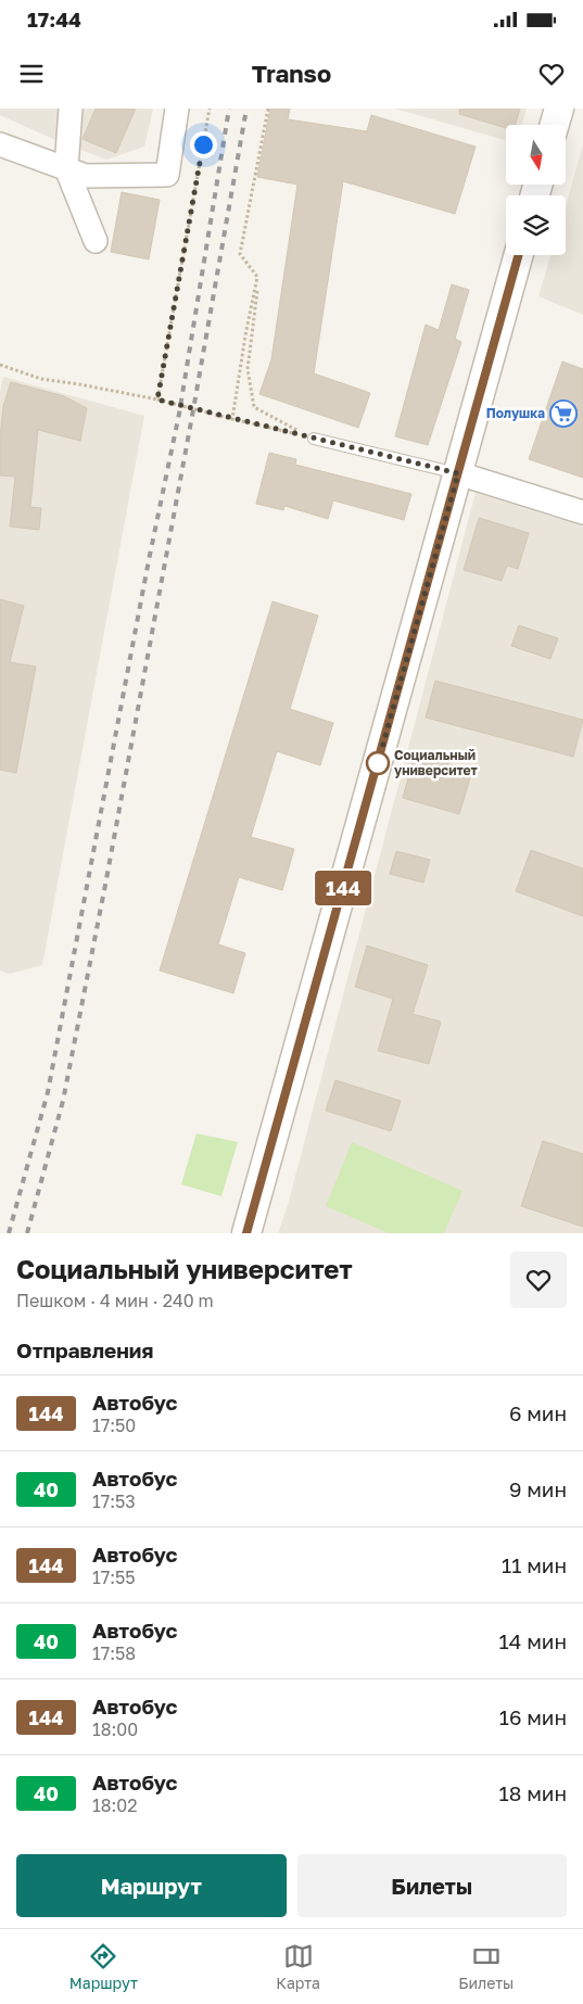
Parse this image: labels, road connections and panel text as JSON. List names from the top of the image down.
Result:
{
  "places": {
    "supermarket": ["Полушка"],
    "other": ["Социальный университет"]
  },
  "lines": ["bus line 144"],
  "north": "bottom",
  "page": {
    "status": "17:44",
    "header": "Transo",
    "on_map": "144",
    "heading": [
      ["Социальный университет", "Пешком · 4 мин · 240 m"],
      "Отправления"
    ],
    "list": [
      {
        "mark": "144",
        "name": "Автобус",
        "note": "17:50",
        "value": "6 мин"
      },
      {
        "mark": "40",
        "name": "Автобус",
        "note": "17:53",
        "value": "9 мин"
      },
      {
        "mark": "144",
        "name": "Автобус",
        "note": "17:55",
        "value": "11 мин"
      },
      {
        "mark": "40",
        "name": "Автобус",
        "note": "17:58",
        "value": "14 мин"
      },
      {
        "mark": "144",
        "name": "Автобус",
        "note": "18:00",
        "value": "16 мин"
      },
      {
        "mark": "40",
        "name": "Автобус",
        "note": "18:02",
        "value": "18 мин"
      }
    ],
    "buttons": ["Маршрут", "Билеты"],
    "tabs": ["Маршрут", "Карта", "Билеты"]
  }
}
